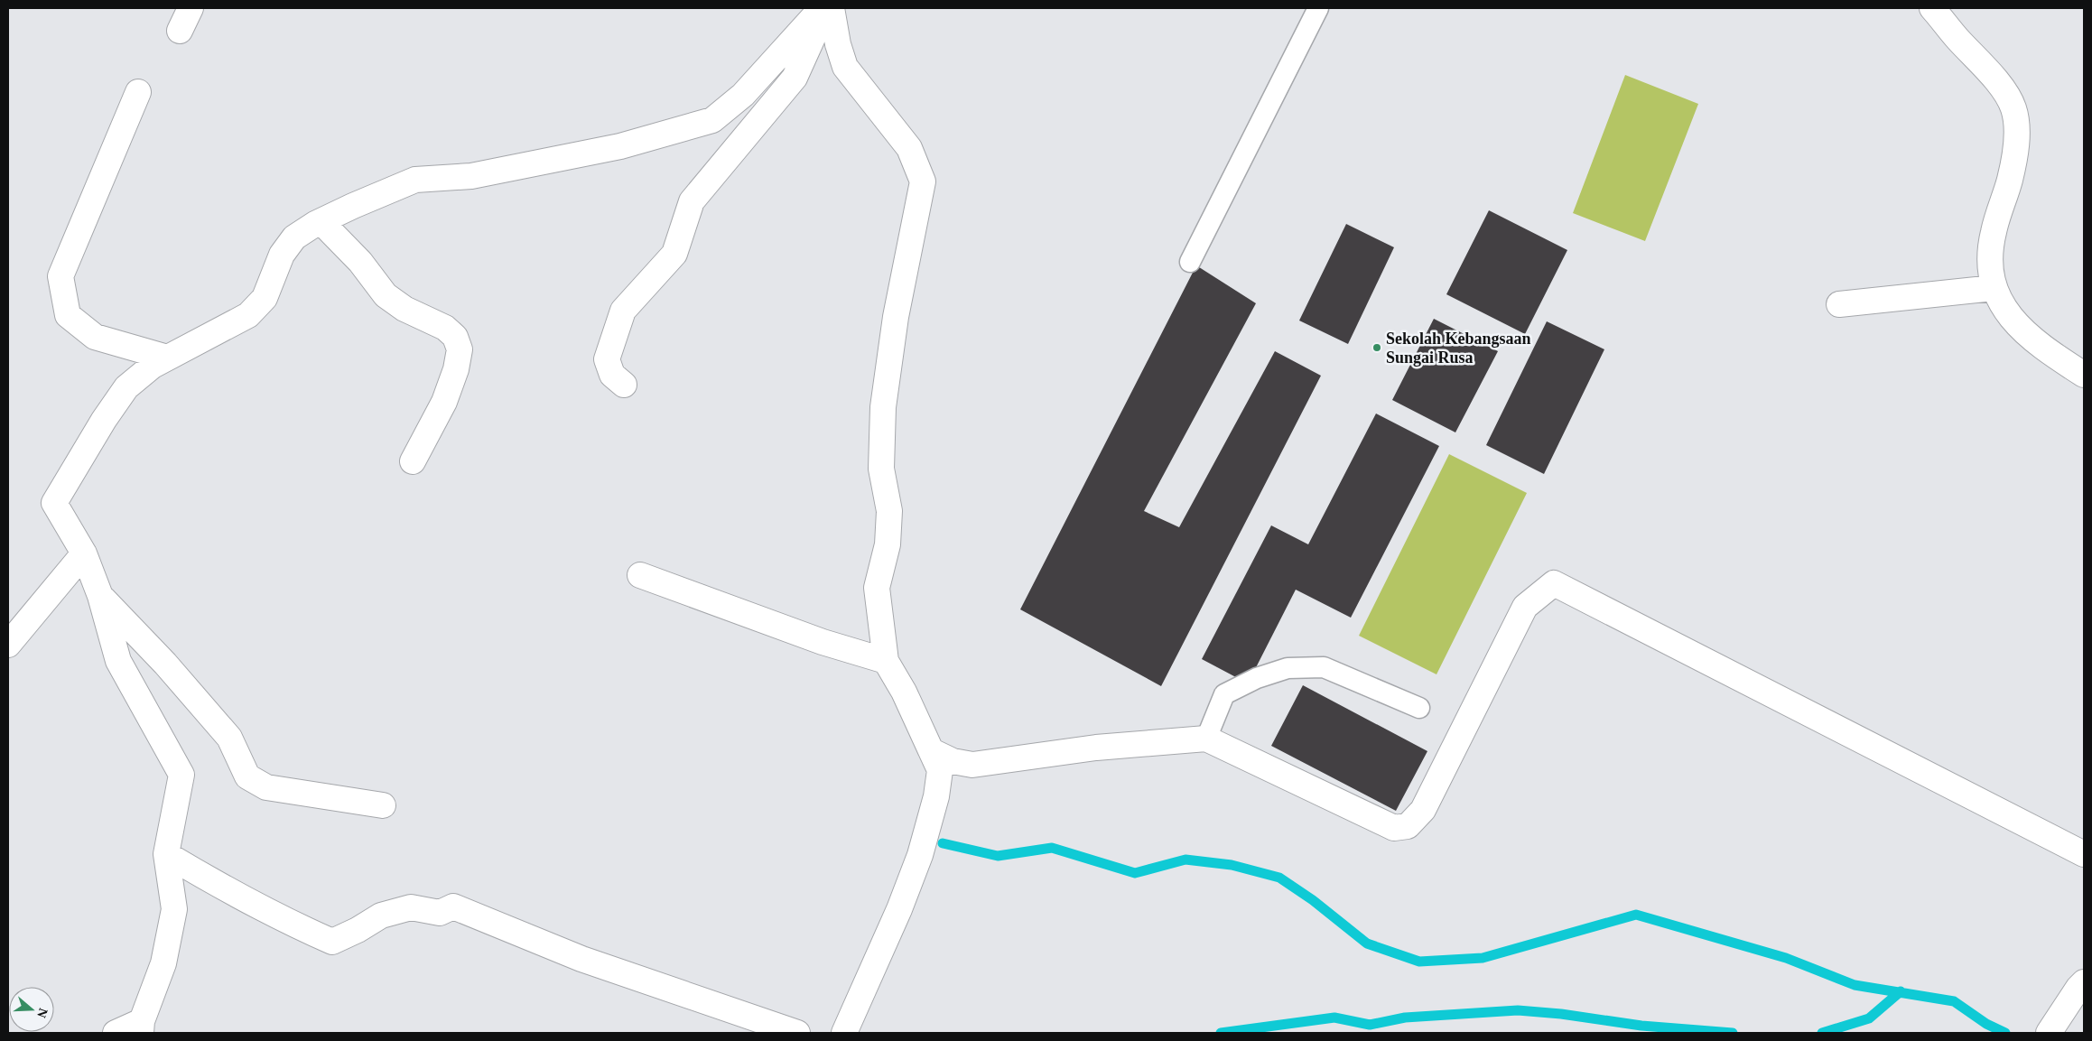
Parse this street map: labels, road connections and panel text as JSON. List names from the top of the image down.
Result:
{
  "places": ["Sekolah Kebangsaan Sungai Rusa"],
  "north": "right"
}
